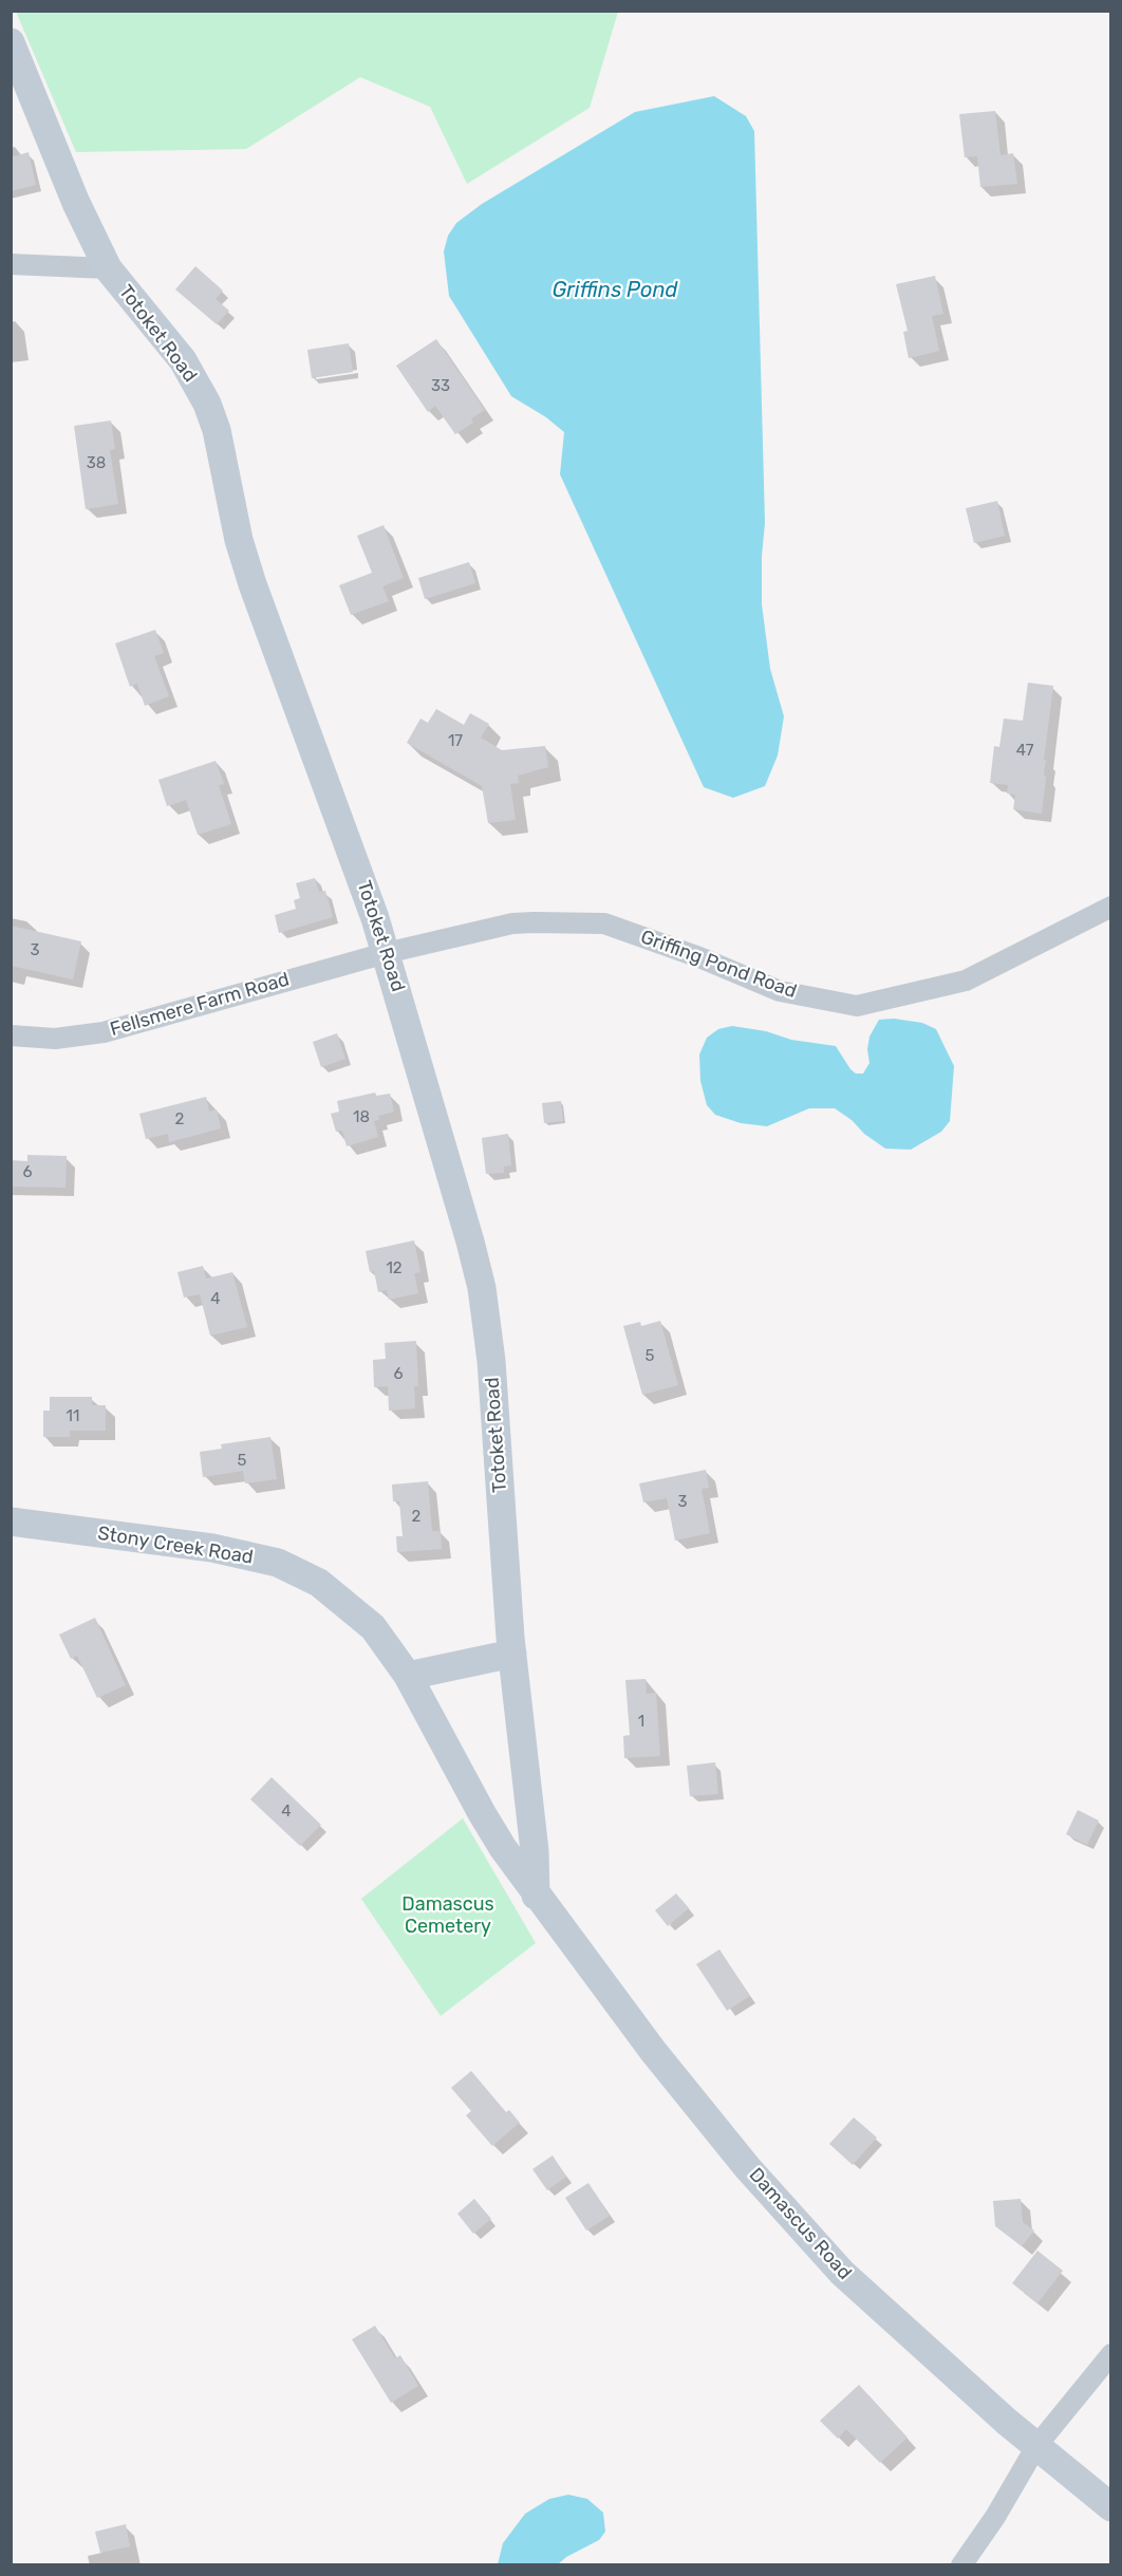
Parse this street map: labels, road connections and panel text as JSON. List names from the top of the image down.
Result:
{
  "streets": {
    "main road": ["Totoket Road", "Stony Creek Road", "Damascus Road"],
    "street": ["Griffing Pond Road", "Fellsmere Farm Road"]
  },
  "crossings": [
    ["Totoket Road", "Griffing Pond Road"],
    ["Totoket Road", "Fellsmere Farm Road"],
    ["Totoket Road", "Stony Creek Road"],
    ["Totoket Road", "Damascus Road"],
    ["Griffing Pond Road", "Fellsmere Farm Road"],
    ["Stony Creek Road", "Damascus Road"]
  ],
  "water": ["Griffins Pond"],
  "parks": ["Damascus Cemetery"],
  "house_numbers": [
    "33",
    "38",
    "17",
    "47",
    "3",
    "18",
    "2",
    "6",
    "12",
    "4",
    "5",
    "6",
    "11",
    "5",
    "3",
    "2",
    "1",
    "4"
  ]
}
